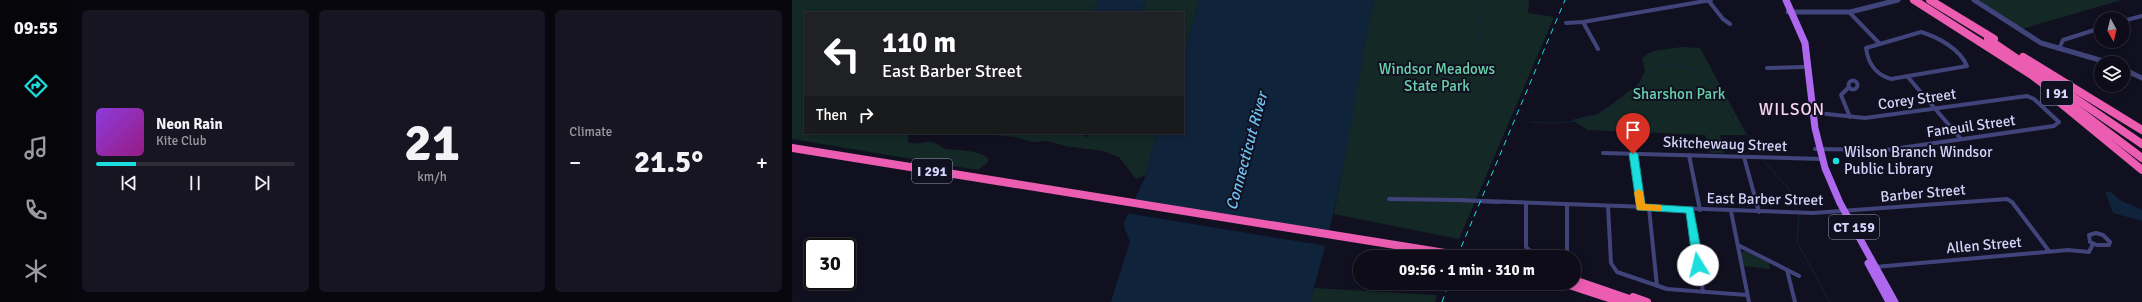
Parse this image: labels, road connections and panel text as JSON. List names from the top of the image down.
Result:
{
  "streets": {
    "highway": ["I 91", "I 291"],
    "main road": ["CT 159"],
    "street": [
      "Corey Street",
      "Faneuil Street",
      "Skitchewaug Street",
      "Barber Street",
      "East Barber Street",
      "Allen Street"
    ]
  },
  "crossings": [
    ["Corey Street", "Faneuil Street"],
    ["Corey Street", "CT 159"],
    ["Faneuil Street", "CT 159"],
    ["Skitchewaug Street", "CT 159"],
    ["Barber Street", "East Barber Street"],
    ["Barber Street", "CT 159"],
    ["Barber Street", "Allen Street"],
    ["East Barber Street", "CT 159"],
    ["CT 159", "Allen Street"]
  ],
  "districts": ["WILSON"],
  "water": ["Connecticut River"],
  "parks": ["Windsor Meadows State Park", "Sharshon Park"],
  "places": ["Wilson Branch Windsor Public Library"],
  "north": "bottom",
  "page": {
    "tabs": "09:55",
    "tile": [
      ["21", "km/h"],
      "Climate"
    ],
    "turn": ["110 m", "East Barber Street"],
    "then": "Then",
    "song": ["Neon Rain", "Kite Club"],
    "heat": ["−", "21.5°", "+"],
    "limit": "30",
    "trip": "09:56 · 1 min · 310 m"
  }
}
